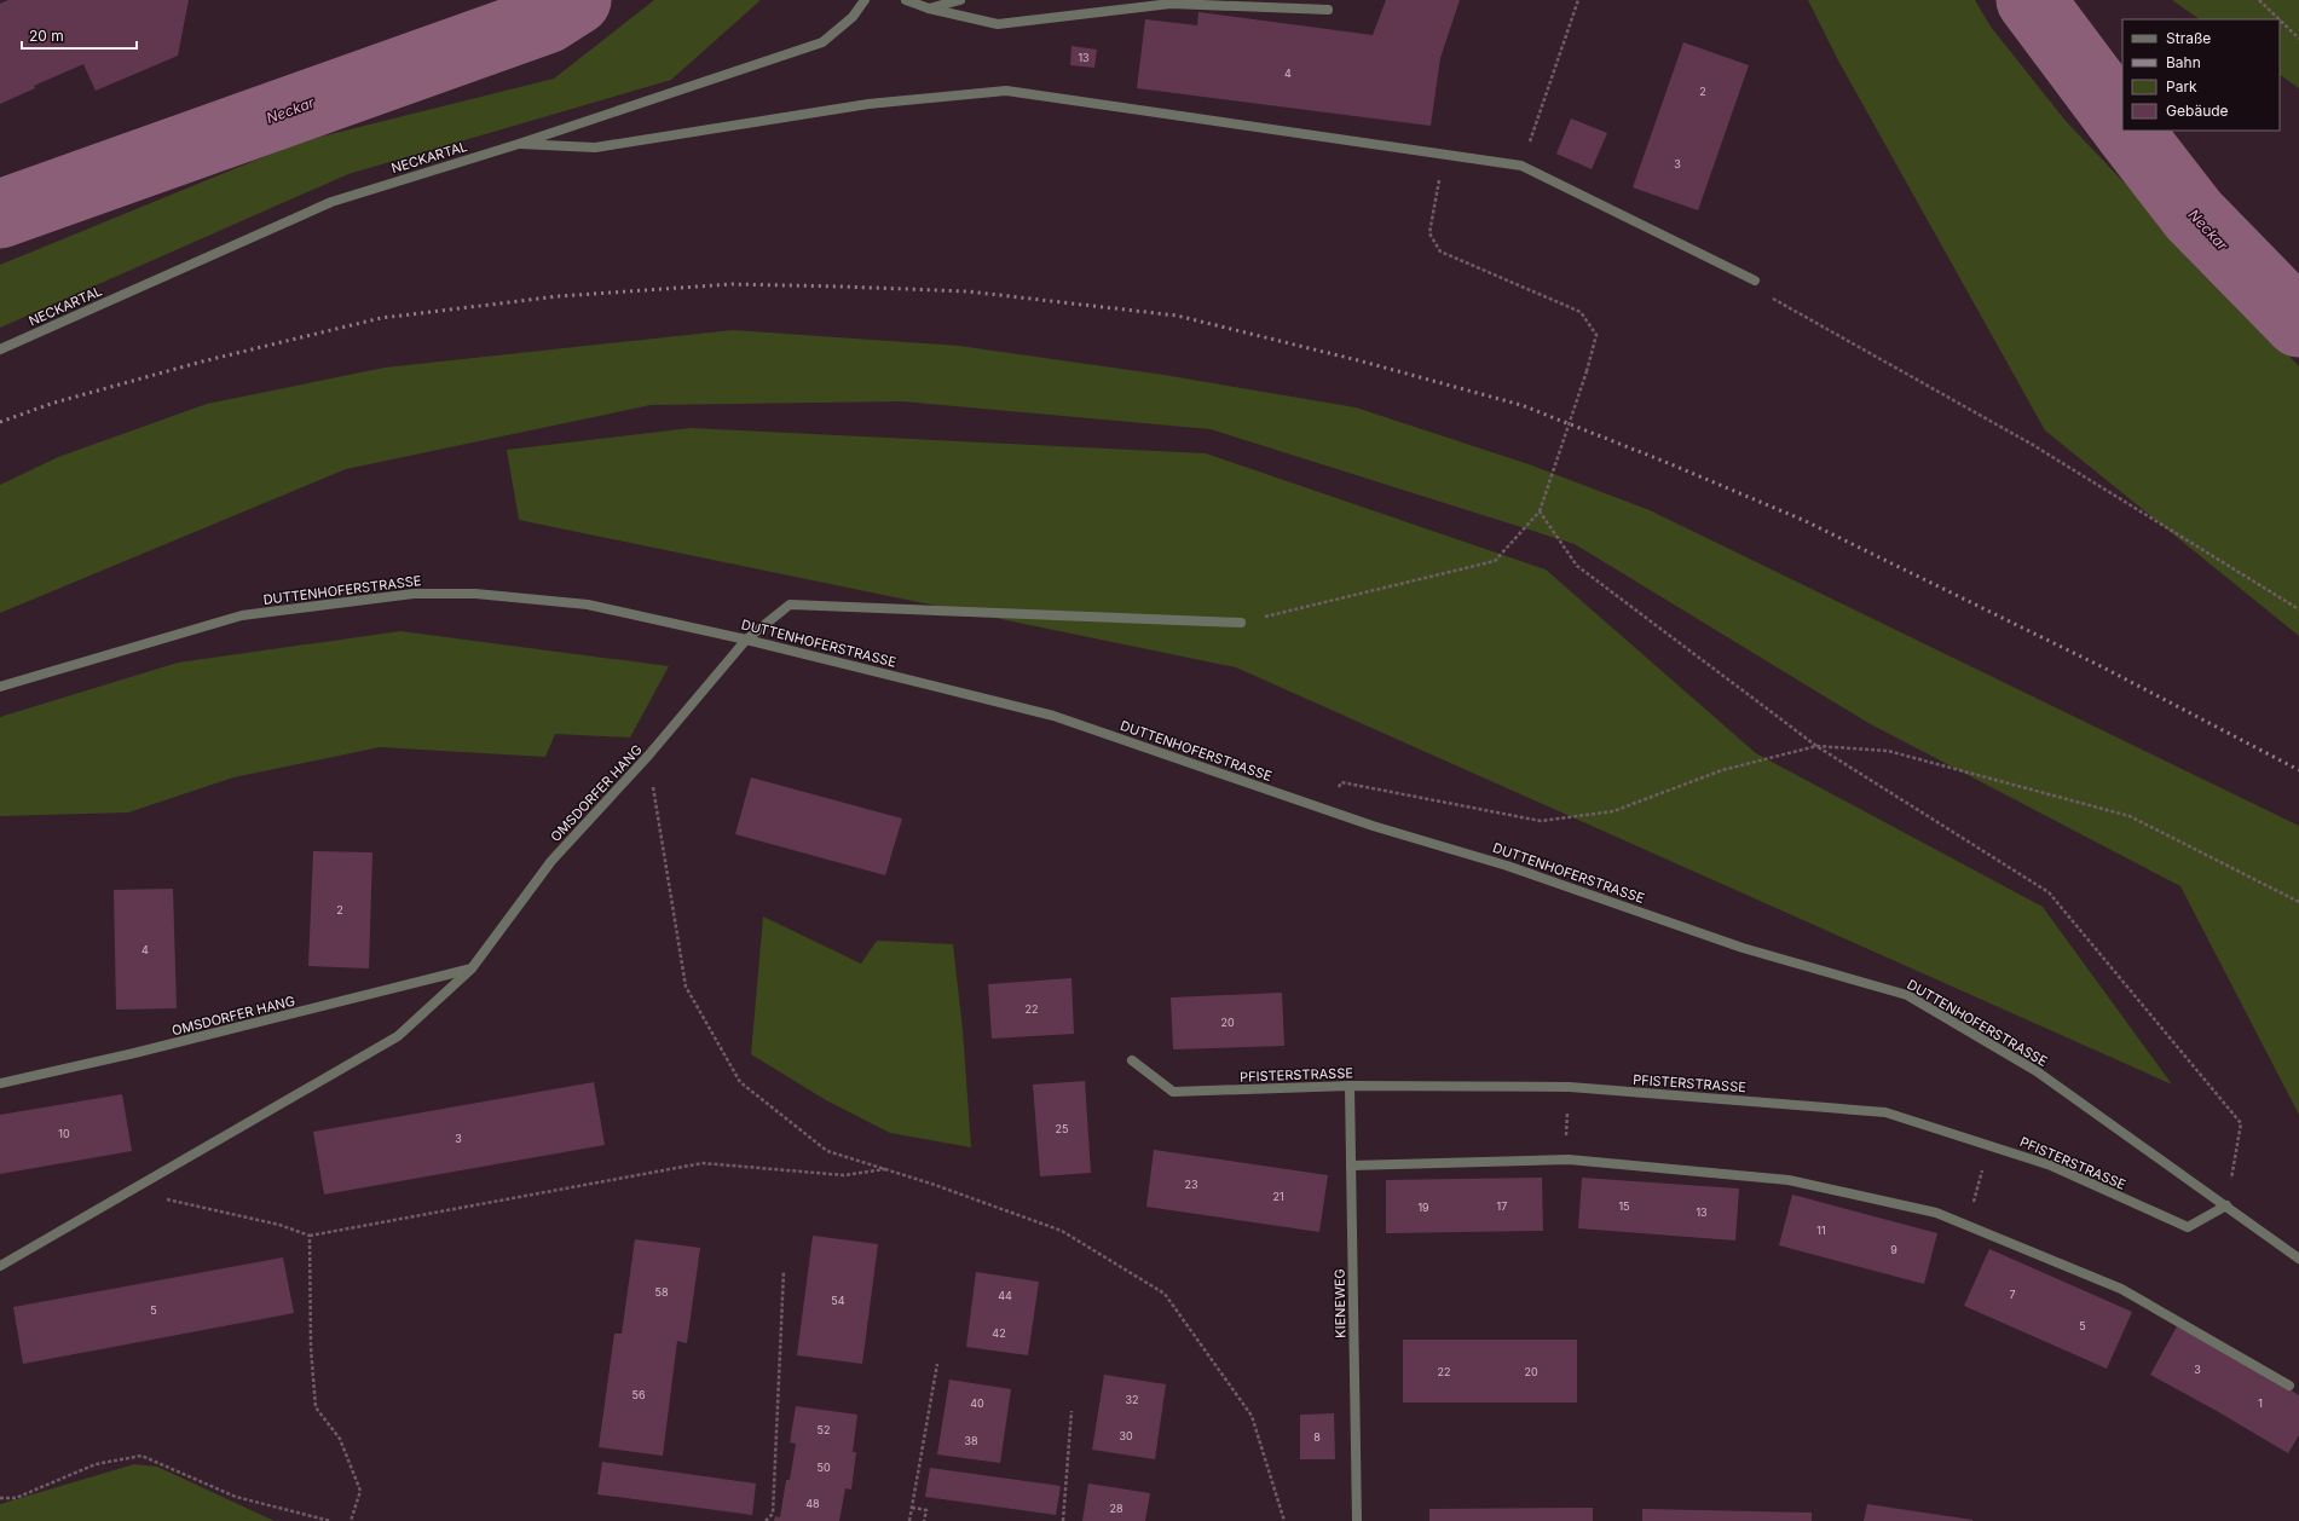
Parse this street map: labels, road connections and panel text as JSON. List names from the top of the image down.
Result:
{
  "streets": {
    "street": [
      "NECKARTAL",
      "DUTTENHOFERSTRASSE",
      "OMSDORFER HANG",
      "PFISTERSTRASSE",
      "KIENEWEG"
    ]
  },
  "crossings": [
    ["DUTTENHOFERSTRASSE", "OMSDORFER HANG"],
    ["DUTTENHOFERSTRASSE", "PFISTERSTRASSE"],
    ["PFISTERSTRASSE", "KIENEWEG"]
  ],
  "water": ["Neckar"],
  "house_numbers": [
    "13",
    "4",
    "2",
    "3",
    "2",
    "4",
    "22",
    "20",
    "25",
    "10",
    "3",
    "23",
    "21",
    "17",
    "15",
    "19",
    "13",
    "11",
    "9",
    "58",
    "7",
    "44",
    "54",
    "5",
    "5",
    "42",
    "3",
    "22",
    "20",
    "56",
    "32",
    "40",
    "1",
    "52",
    "30",
    "8",
    "38",
    "50",
    "48",
    "28"
  ],
  "legend": [
    "Straße",
    "Bahn",
    "Park",
    "Gebäude"
  ],
  "scale_bar": "20 m"
}
